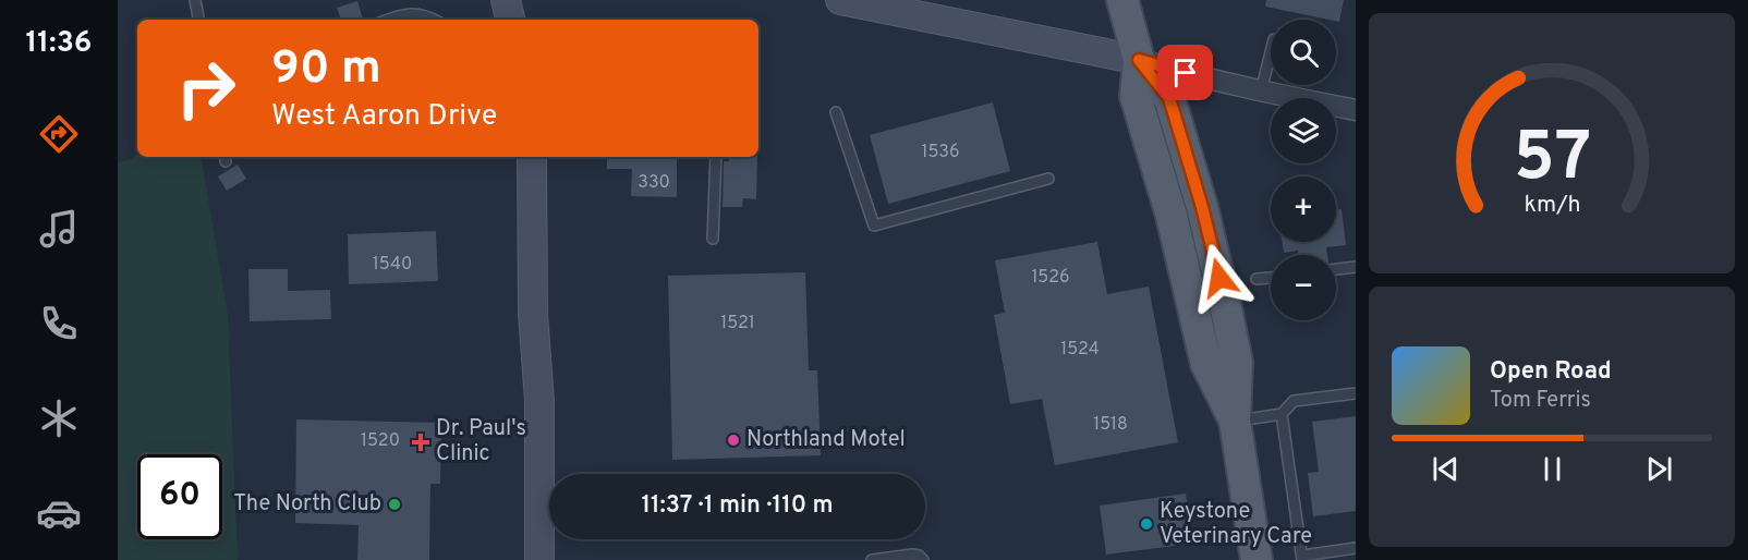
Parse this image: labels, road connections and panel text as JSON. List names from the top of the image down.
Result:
{
  "places": {
    "other": ["Northland Motel", "The North Club", "Keystone Veterinary Care"],
    "health": ["Dr. Paul's Clinic"]
  },
  "house_numbers": [
    "1536",
    "330",
    "1540",
    "1526",
    "1521",
    "1524",
    "1518",
    "1520"
  ],
  "page": {
    "tabs": "11:36",
    "map_buttons": ["+", "−"],
    "turn": ["90 m", "West Aaron Drive"],
    "song": ["Open Road", "Tom Ferris"],
    "limit": "60",
    "trip": "11:37 · 1 min · 110 m",
    "gauge": ["57", "km/h"]
  }
}
